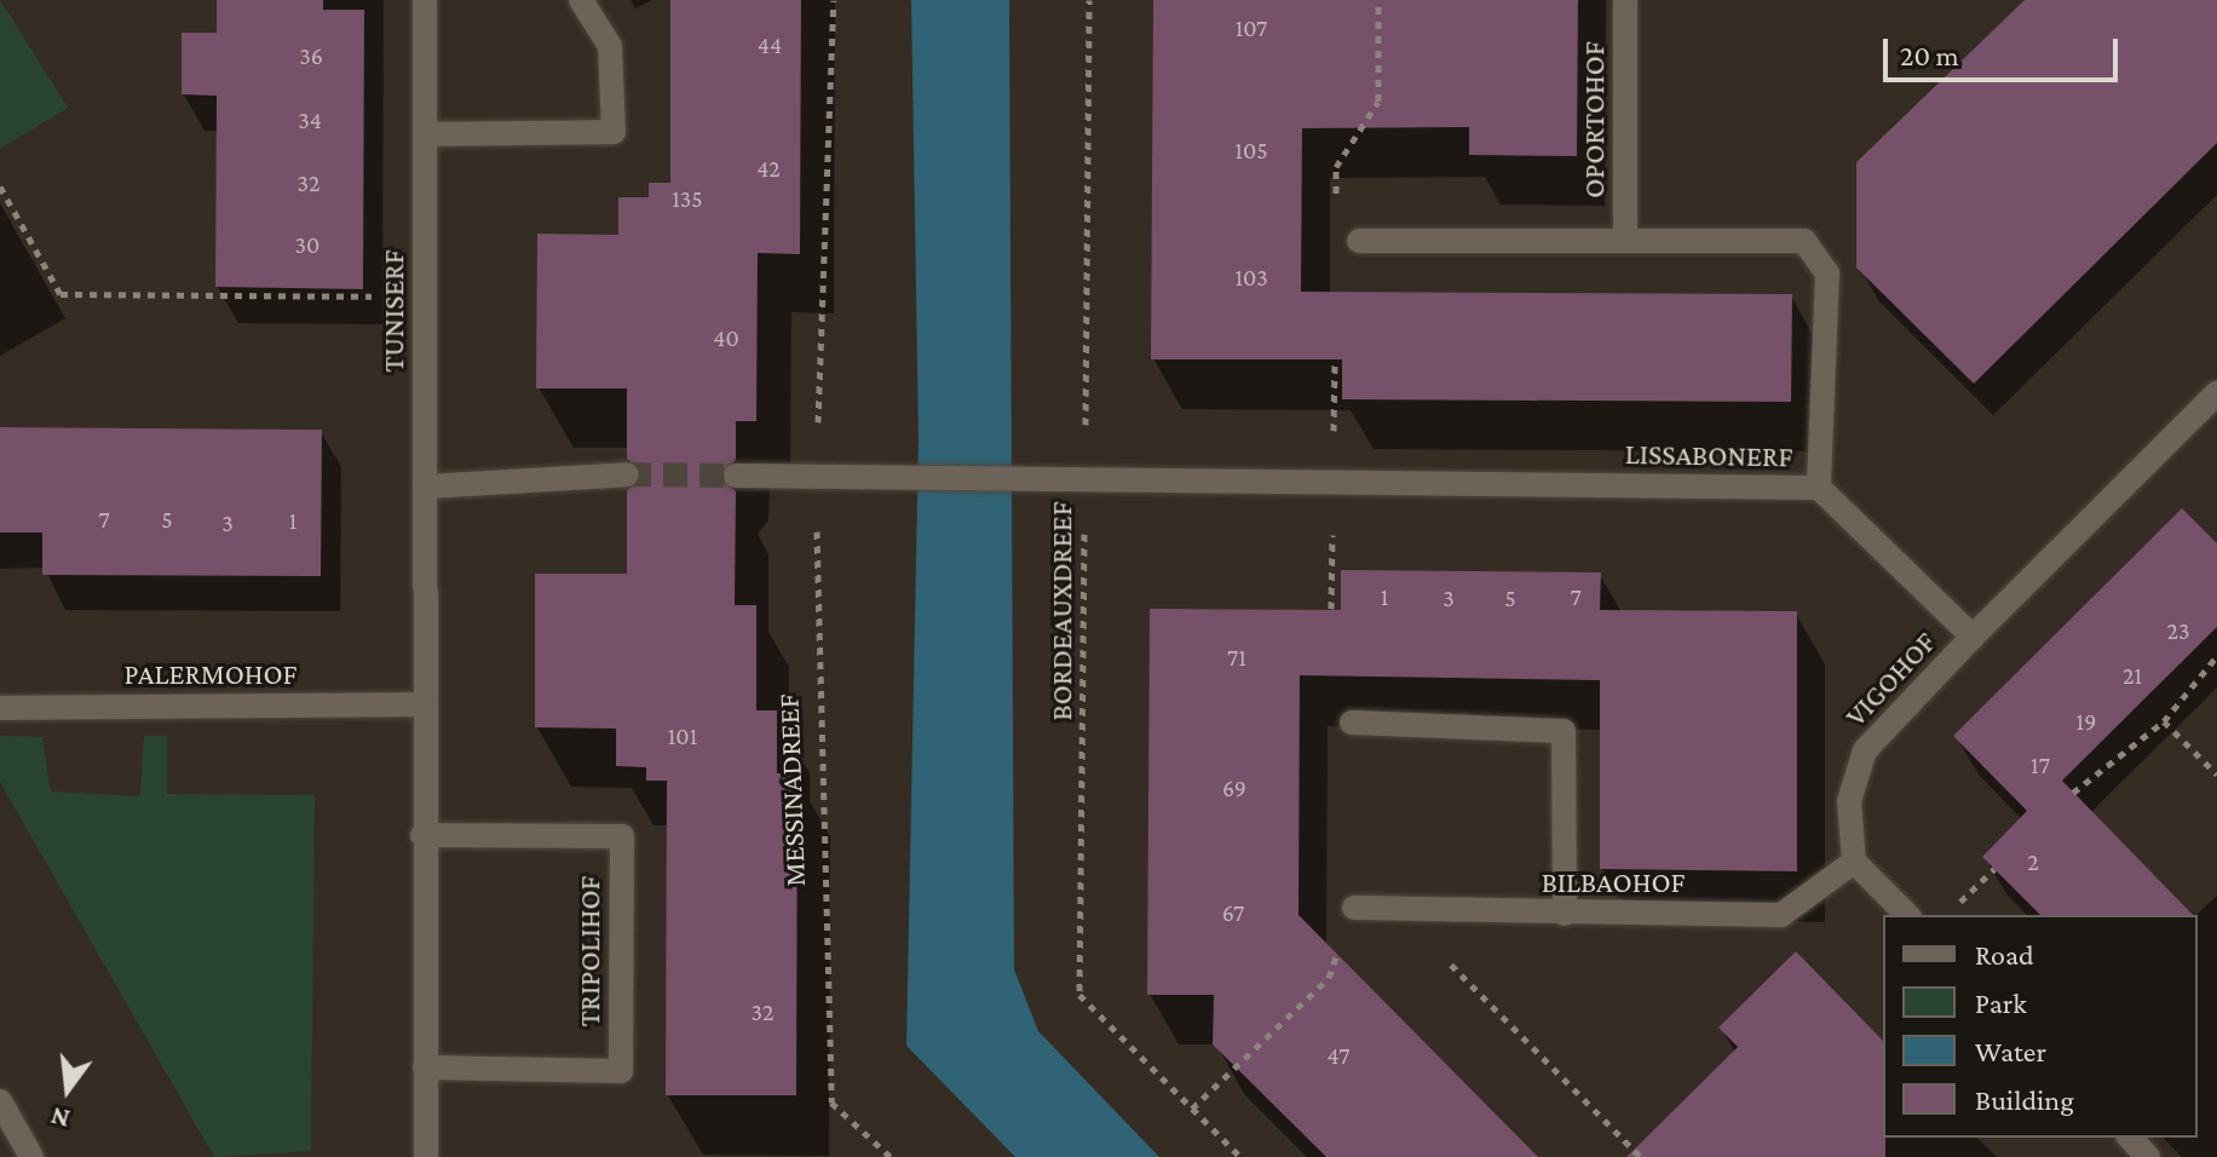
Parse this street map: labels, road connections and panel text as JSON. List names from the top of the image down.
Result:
{
  "streets": {
    "street": [
      "OPORTOHOF",
      "TUNISERF",
      "LISSABONERF",
      "PALERMOHOF",
      "VIGOHOF",
      "BILBAOHOF",
      "TRIPOLIHOF"
    ],
    "path": ["BORDEAUXDREEF", "MESSINADREEF"]
  },
  "crossings": [
    ["LISSABONERF", "BORDEAUXDREEF"],
    ["LISSABONERF", "VIGOHOF"],
    ["LISSABONERF", "MESSINADREEF"],
    ["VIGOHOF", "BILBAOHOF"]
  ],
  "house_numbers": [
    "107",
    "44",
    "36",
    "34",
    "105",
    "42",
    "32",
    "135",
    "30",
    "103",
    "40",
    "7",
    "5",
    "1",
    "3",
    "1",
    "7",
    "3",
    "5",
    "23",
    "71",
    "21",
    "19",
    "101",
    "17",
    "69",
    "2",
    "67",
    "32",
    "47"
  ],
  "legend": [
    "Road",
    "Park",
    "Water",
    "Building"
  ],
  "scale_bar": "20 m",
  "north": "bottom"
}
